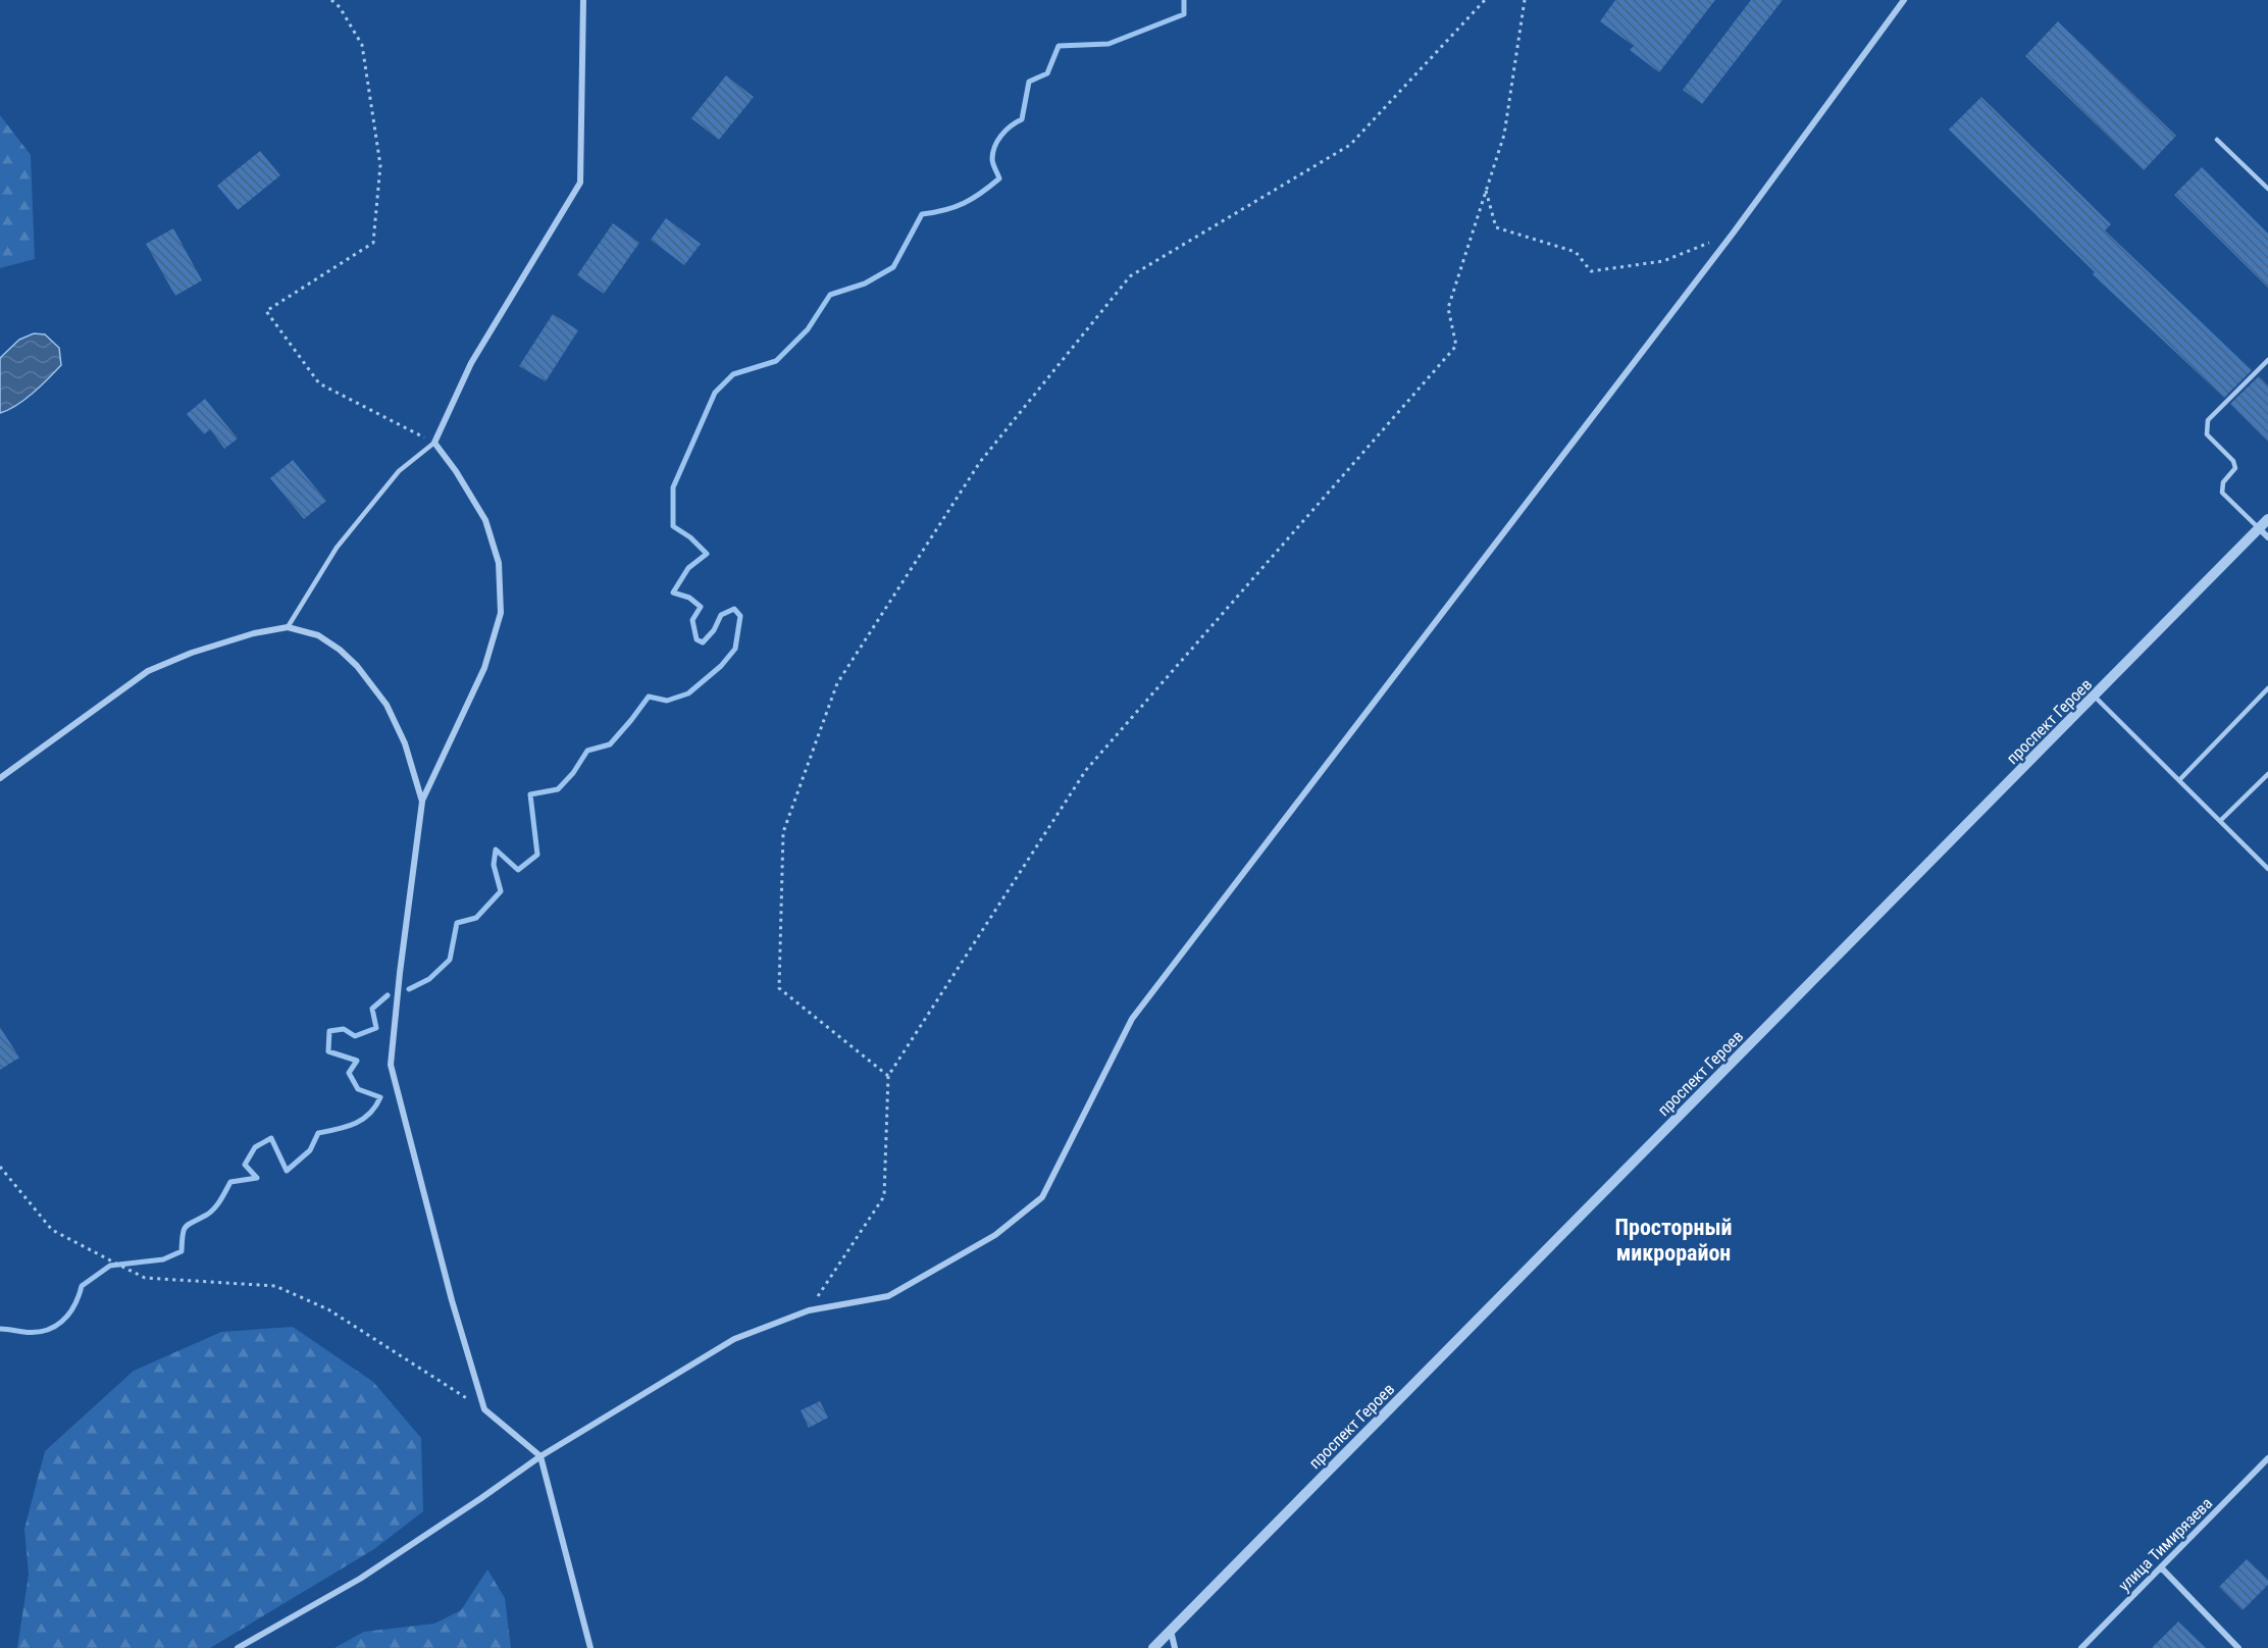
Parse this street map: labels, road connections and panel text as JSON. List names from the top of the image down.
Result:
{
  "streets": {
    "street": ["проспект Героев", "улица Тимирязева"]
  },
  "districts": ["Просторный микрорайон"]
}
